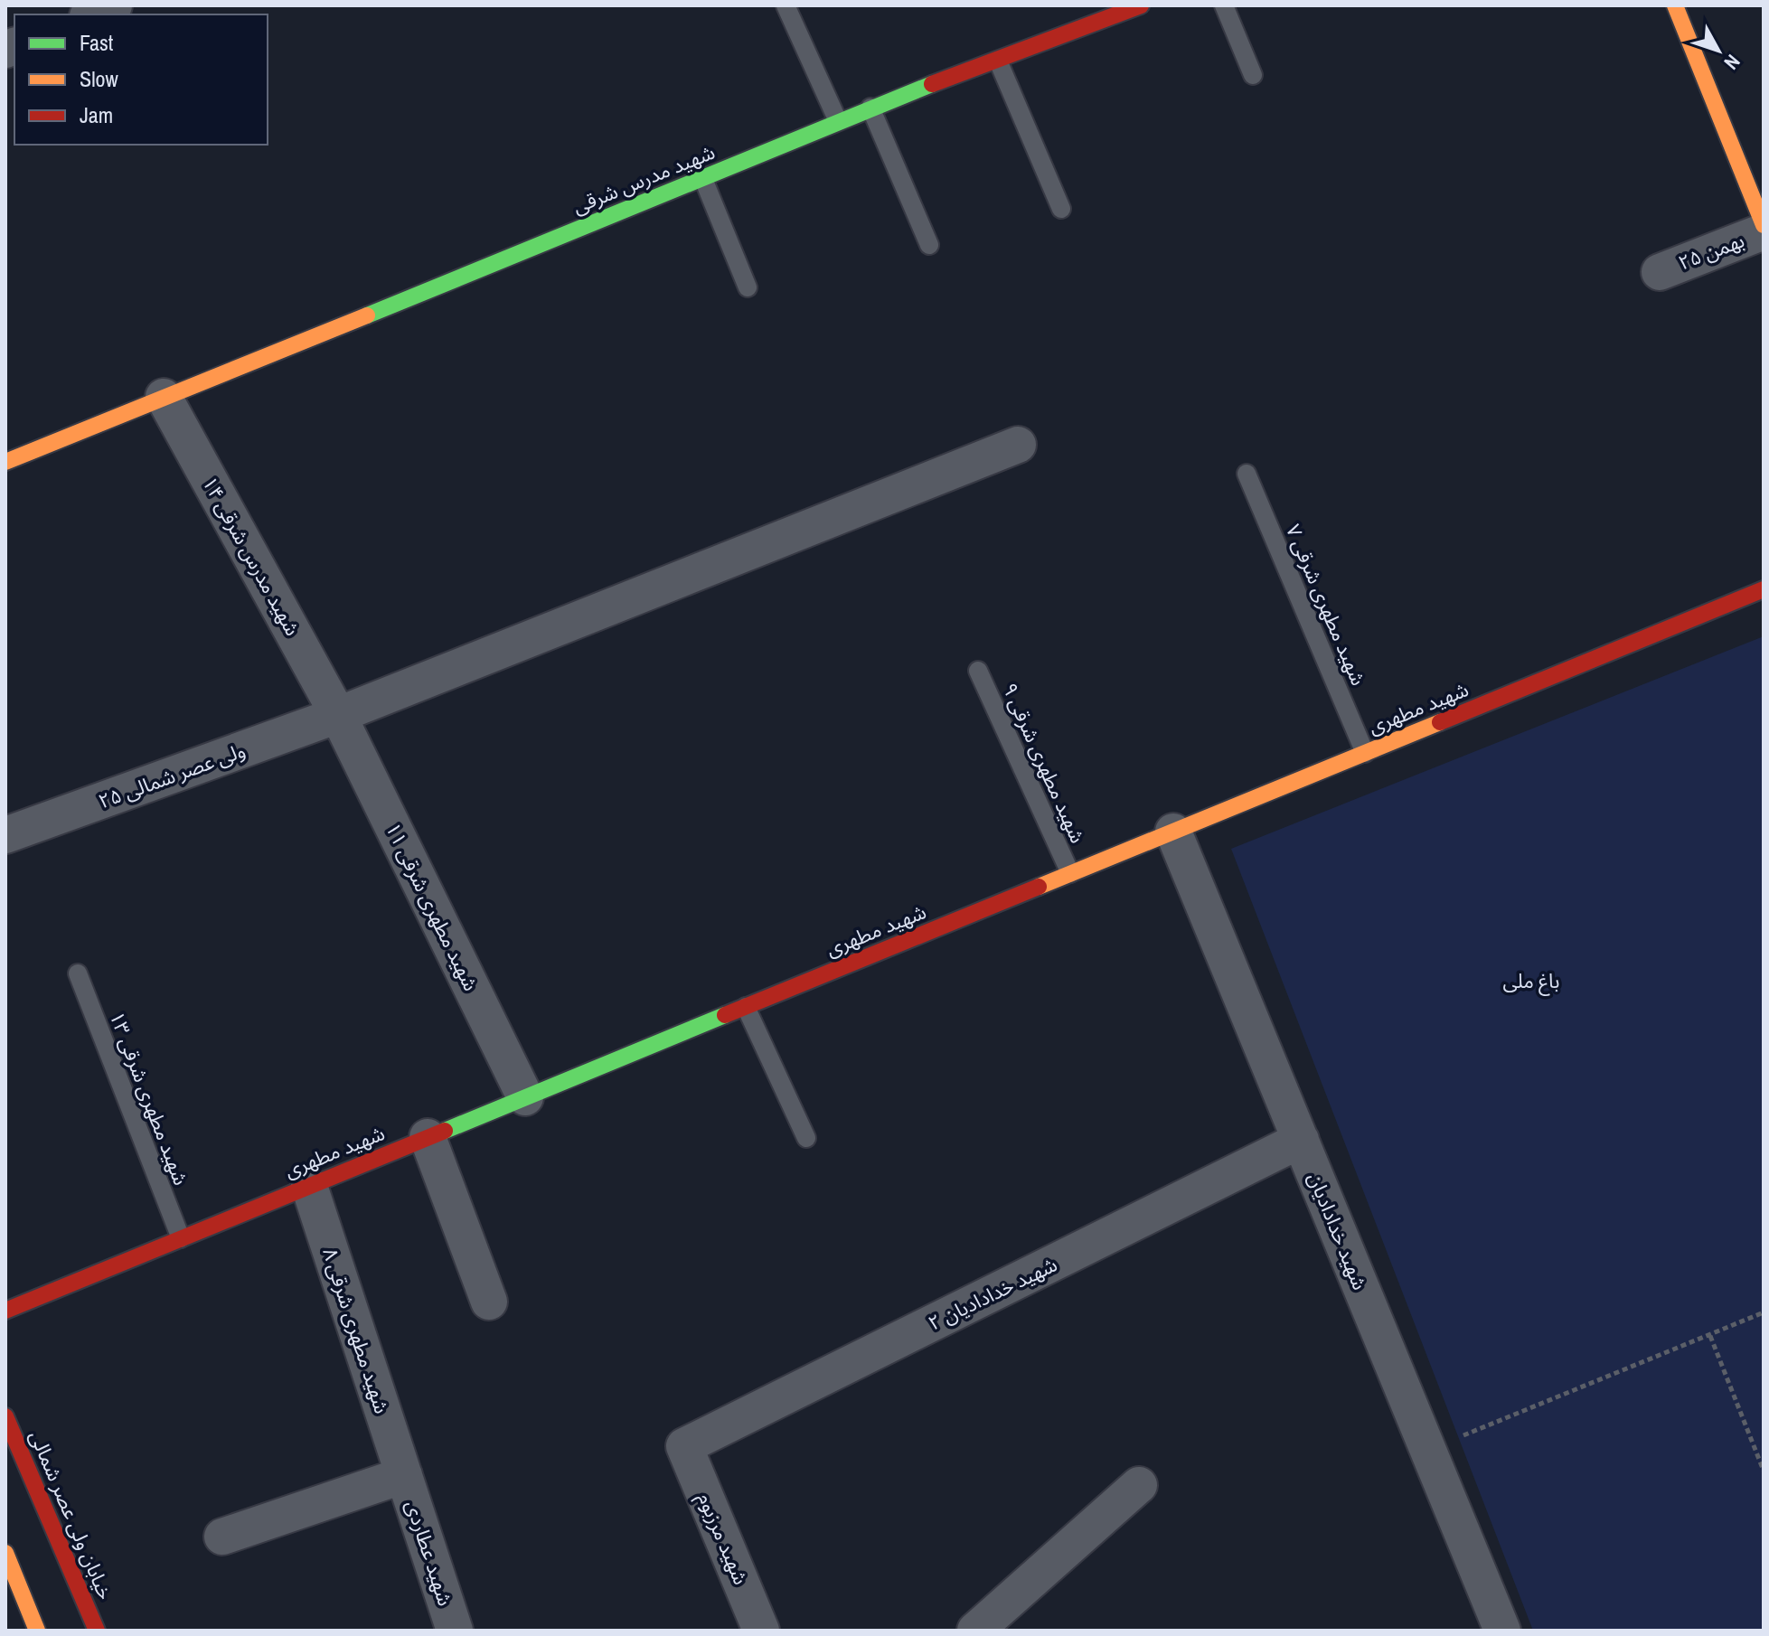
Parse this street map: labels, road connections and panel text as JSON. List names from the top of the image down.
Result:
{
  "streets": {
    "street": [
      "شهید مدرس شرقی",
      "بهمن ۲۵",
      "شهید مدرس شرقی ۱۴",
      "شهید مطهری",
      "ولی عصر شمالی ۲۵",
      "شهید مطهری شرقی ۱۱",
      "شهید خدادادیان",
      "شهید خدادادیان ۲",
      "شهید مطهری شرقی ۸",
      "خیابان ولی عصر شمالی",
      "شهید مرزبوم",
      "شهید عطاردی"
    ],
    "lane": ["شهید مطهری شرقی ۷", "شهید مطهری شرقی ۹", "شهید مطهری شرقی ۱۳"]
  },
  "crossings": [
    ["شهید مدرس شرقی", "شهید مدرس شرقی ۱۴"],
    ["شهید مدرس شرقی ۱۴", "ولی عصر شمالی ۲۵"],
    ["شهید مدرس شرقی ۱۴", "شهید مطهری شرقی ۱۱"],
    ["شهید مطهری شرقی ۷", "شهید مطهری"],
    ["شهید مطهری", "شهید مطهری شرقی ۹"],
    ["شهید مطهری", "شهید مطهری شرقی ۱۱"],
    ["شهید مطهری", "شهید مطهری شرقی ۱۳"],
    ["شهید مطهری", "شهید خدادادیان"],
    ["شهید مطهری", "شهید مطهری شرقی ۸"],
    ["ولی عصر شمالی ۲۵", "شهید مطهری شرقی ۱۱"],
    ["شهید خدادادیان", "شهید خدادادیان ۲"],
    ["شهید خدادادیان ۲", "شهید مرزبوم"],
    ["شهید مطهری شرقی ۸", "شهید عطاردی"]
  ],
  "parks": ["باغ ملی"],
  "legend": ["Fast", "Slow", "Jam"],
  "north": "bottom right"
}
